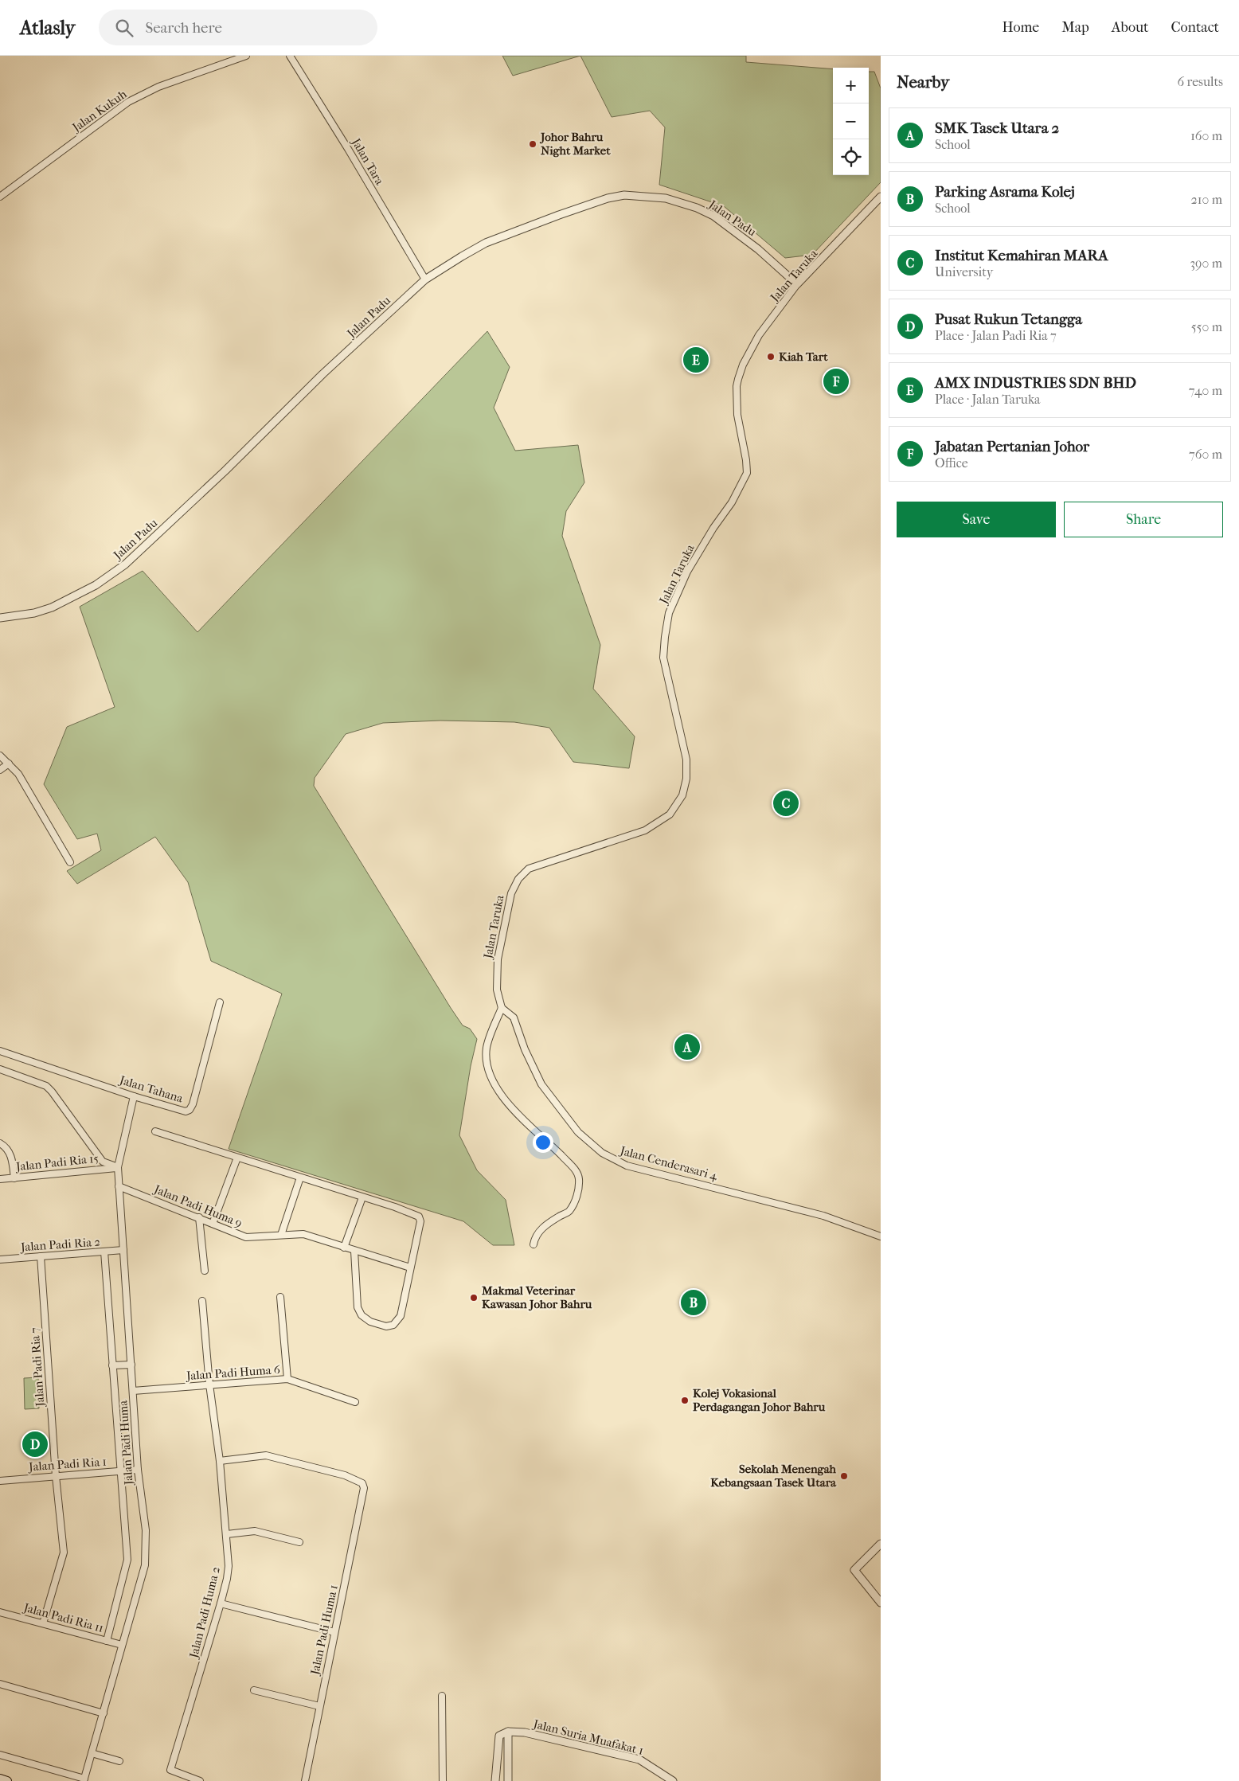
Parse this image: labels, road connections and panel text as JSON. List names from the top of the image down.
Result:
{
  "streets": {
    "street": [
      "Jalan Kukuh",
      "Jalan Tara",
      "Jalan Padu",
      "Jalan Taruka",
      "Jalan Tahana",
      "Jalan Padi Ria 15",
      "Jalan Cenderasari 4",
      "Jalan Padi Huma 9",
      "Jalan Padi Ria 2",
      "Jalan Padi Ria 7",
      "Jalan Padi Huma 6",
      "Jalan Padi Huma",
      "Jalan Padi Ria 1",
      "Jalan Padi Huma 2",
      "Jalan Padi Ria 11",
      "Jalan Padi Huma 1",
      "Jalan Suria Muafakat 1"
    ]
  },
  "crossings": [
    ["Jalan Tara", "Jalan Padu"],
    ["Jalan Padu", "Jalan Taruka"],
    ["Jalan Taruka", "Jalan Cenderasari 4"],
    ["Jalan Tahana", "Jalan Padi Huma"],
    ["Jalan Padi Ria 15", "Jalan Padi Huma"],
    ["Jalan Padi Huma 9", "Jalan Padi Huma"],
    ["Jalan Padi Ria 2", "Jalan Padi Ria 7"],
    ["Jalan Padi Ria 2", "Jalan Padi Huma"],
    ["Jalan Padi Ria 7", "Jalan Padi Ria 1"],
    ["Jalan Padi Ria 7", "Jalan Padi Ria 11"],
    ["Jalan Padi Huma 6", "Jalan Padi Huma"],
    ["Jalan Padi Huma 6", "Jalan Padi Huma 2"],
    ["Jalan Padi Huma", "Jalan Padi Ria 1"],
    ["Jalan Padi Huma", "Jalan Padi Ria 11"],
    ["Jalan Padi Huma 2", "Jalan Padi Huma 1"]
  ],
  "places": [
    "Johor Bahru Night Market",
    "Kiah Tart",
    "Makmal Veterinar Kawasan Johor Bahru",
    "Kolej Vokasional Perdagangan Johor Bahru",
    "Sekolah Menengah Kebangsaan Tasek Utara"
  ],
  "page": {
    "header": "Atlasly",
    "search": "Search here",
    "nav": [
      "Home",
      "Map",
      "About",
      "Contact"
    ],
    "heading": ["Nearby", "6 results"],
    "map_buttons": ["+", "−"],
    "list": [
      {
        "mark": "A",
        "name": "SMK Tasek Utara 2",
        "note": "School",
        "value": "160 m"
      },
      {
        "mark": "B",
        "name": "Parking Asrama Kolej",
        "note": "School",
        "value": "210 m"
      },
      {
        "mark": "C",
        "name": "Institut Kemahiran MARA",
        "note": "University",
        "value": "390 m"
      },
      {
        "mark": "D",
        "name": "Pusat Rukun Tetangga",
        "note": "Place · Jalan Padi Ria 7",
        "value": "550 m"
      },
      {
        "mark": "E",
        "name": "AMX INDUSTRIES SDN BHD",
        "note": "Place · Jalan Taruka",
        "value": "740 m"
      },
      {
        "mark": "F",
        "name": "Jabatan Pertanian Johor",
        "note": "Office",
        "value": "760 m"
      }
    ],
    "pins": [
      "E",
      "F",
      "C",
      "A",
      "B",
      "D"
    ],
    "buttons": ["Save", "Share"]
  }
}
